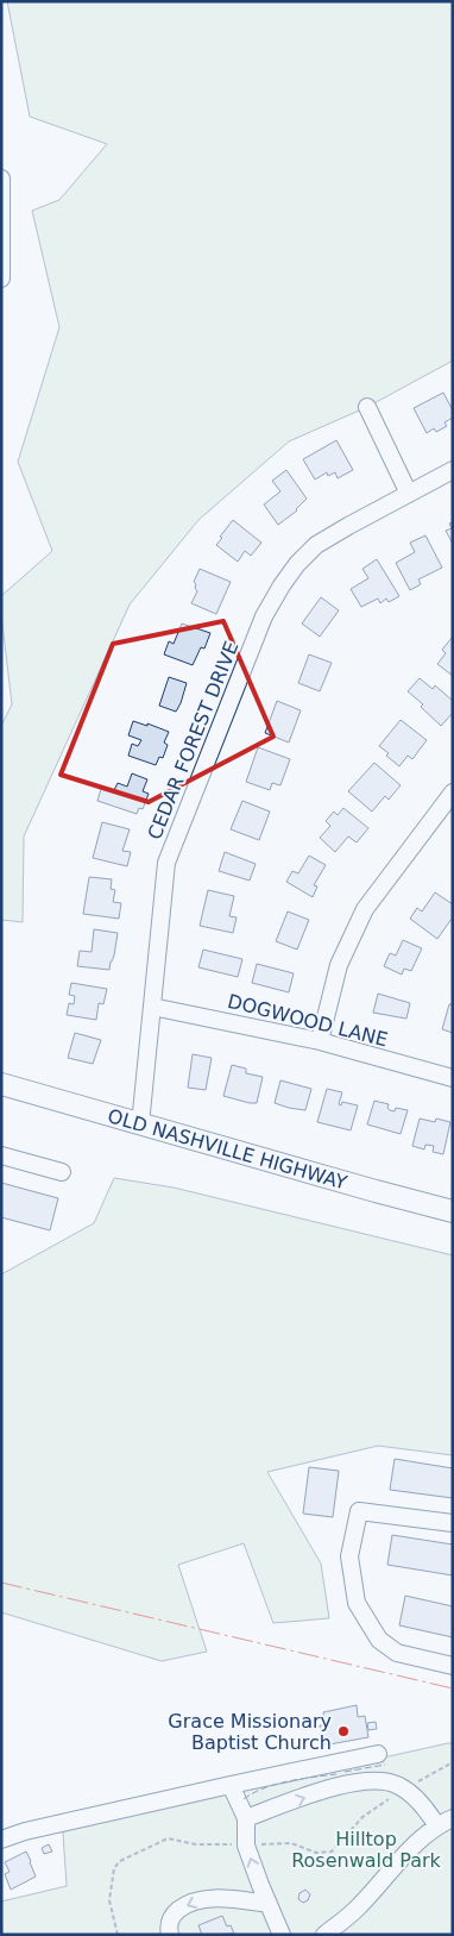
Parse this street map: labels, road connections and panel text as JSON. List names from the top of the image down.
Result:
{
  "streets": {
    "main road": ["OLD NASHVILLE HIGHWAY"],
    "street": ["CEDAR FOREST DRIVE", "DOGWOOD LANE"]
  },
  "crossings": [
    ["CEDAR FOREST DRIVE", "DOGWOOD LANE"],
    ["CEDAR FOREST DRIVE", "OLD NASHVILLE HIGHWAY"]
  ],
  "parks": ["Hilltop Rosenwald Park"],
  "places": ["Grace Missionary Baptist Church"]
}
